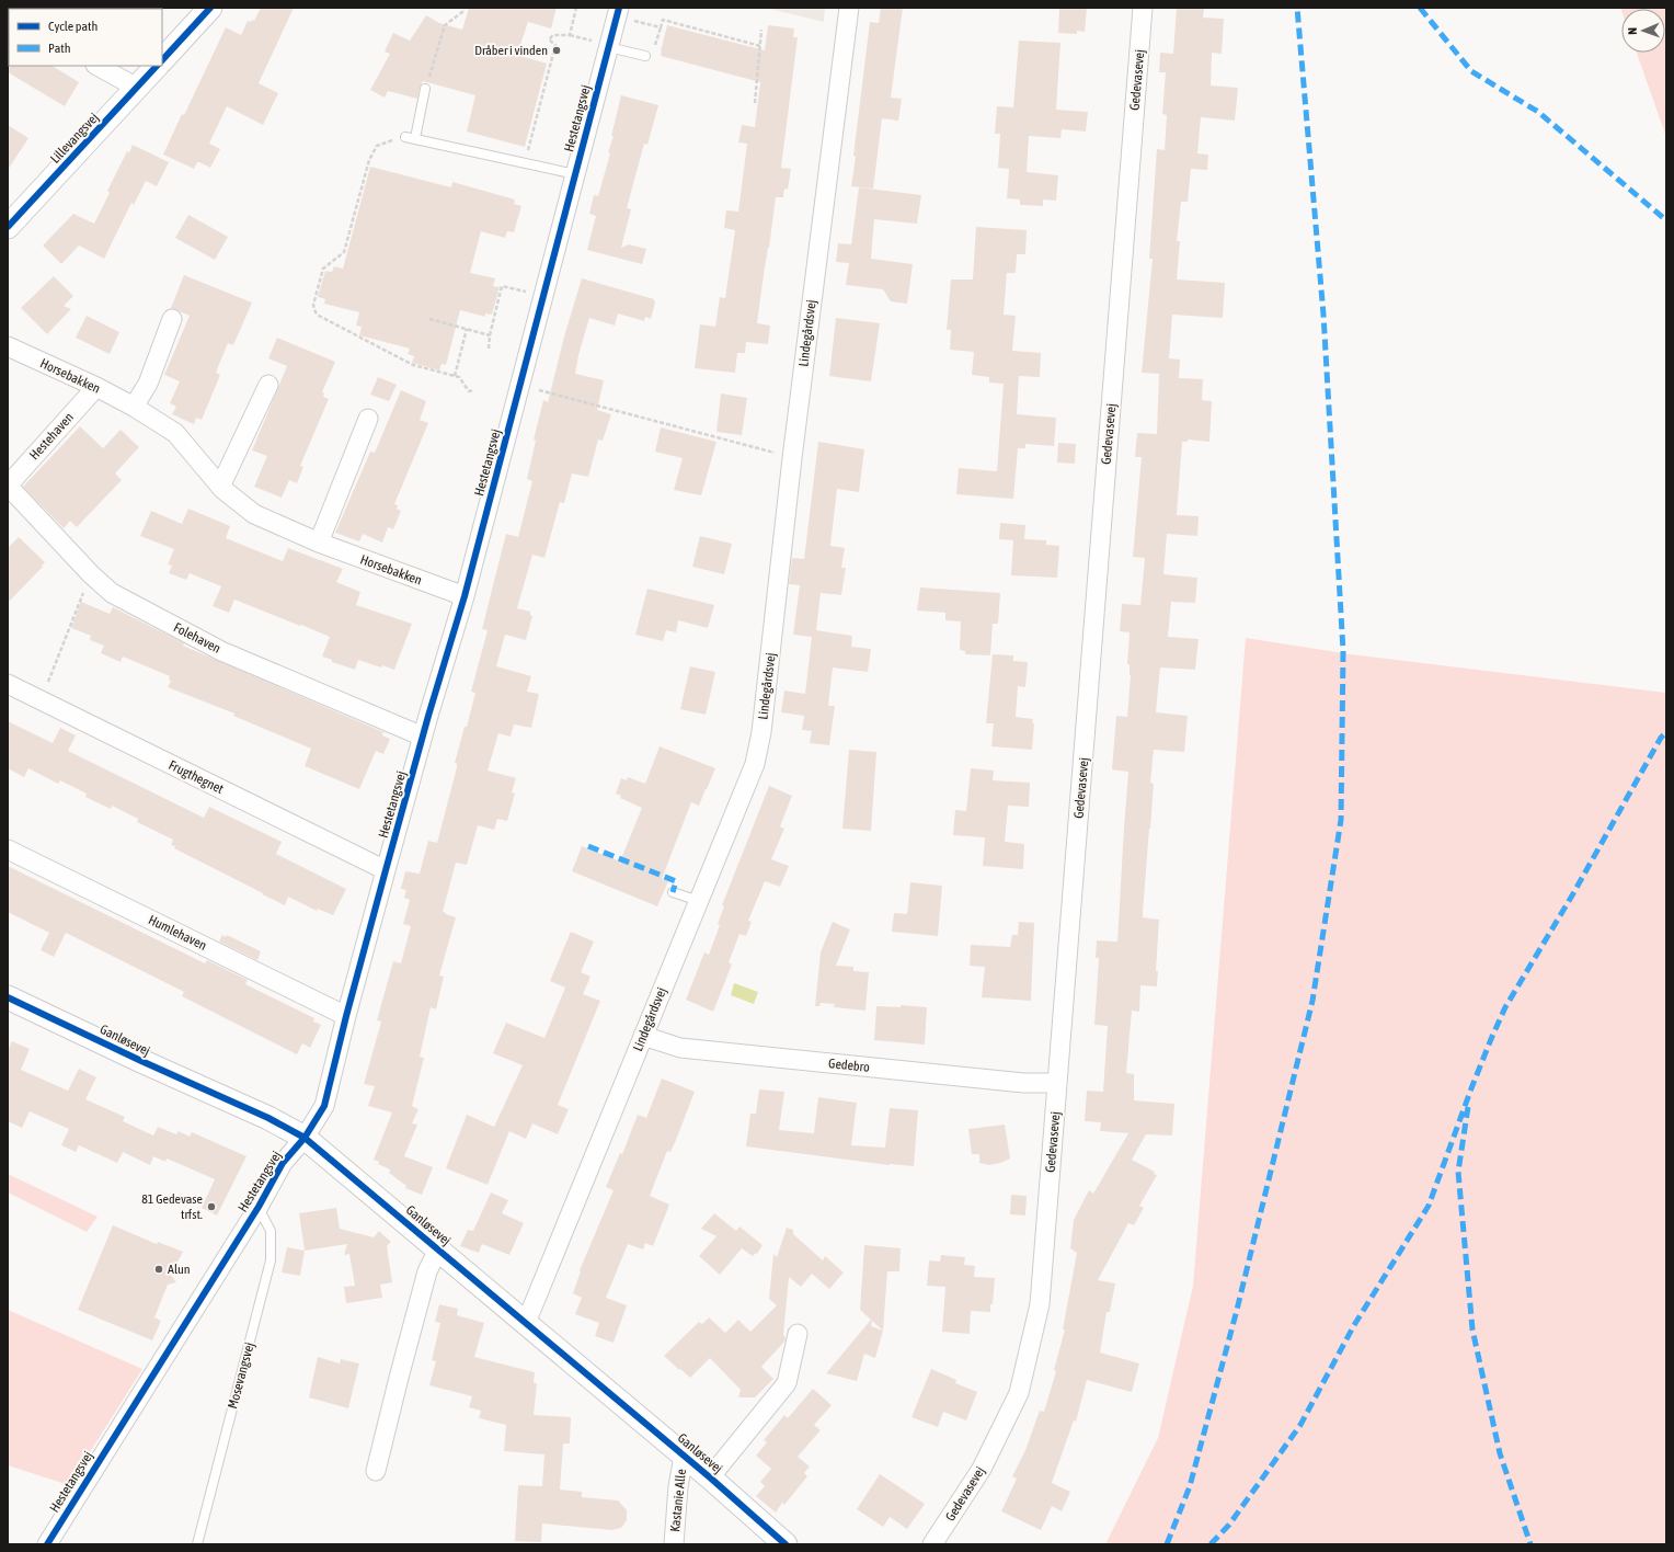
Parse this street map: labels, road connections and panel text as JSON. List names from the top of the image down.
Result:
{
  "streets": {
    "street": [
      "Gedevasevej",
      "Hestetangsvej",
      "Lillevangsvej",
      "Lindegårdsvej",
      "Horsebakken",
      "Hestehaven",
      "Folehaven",
      "Frugthegnet",
      "Humlehaven",
      "Ganløsevej",
      "Gedebro",
      "Kastanie Alle"
    ],
    "lane": ["Mosevangsvej"]
  },
  "crossings": [
    ["Gedevasevej", "Gedebro"],
    ["Hestetangsvej", "Horsebakken"],
    ["Hestetangsvej", "Folehaven"],
    ["Hestetangsvej", "Frugthegnet"],
    ["Hestetangsvej", "Humlehaven"],
    ["Hestetangsvej", "Ganløsevej"],
    ["Hestetangsvej", "Mosevangsvej"],
    ["Lindegårdsvej", "Ganløsevej"],
    ["Lindegårdsvej", "Gedebro"],
    ["Horsebakken", "Hestehaven"],
    ["Hestehaven", "Folehaven"],
    ["Ganløsevej", "Kastanie Alle"]
  ],
  "places": ["Dråber i vinden", "81 Gedevase trfst.", "Alun"],
  "legend": ["Cycle path", "Path"],
  "north": "left"
}
